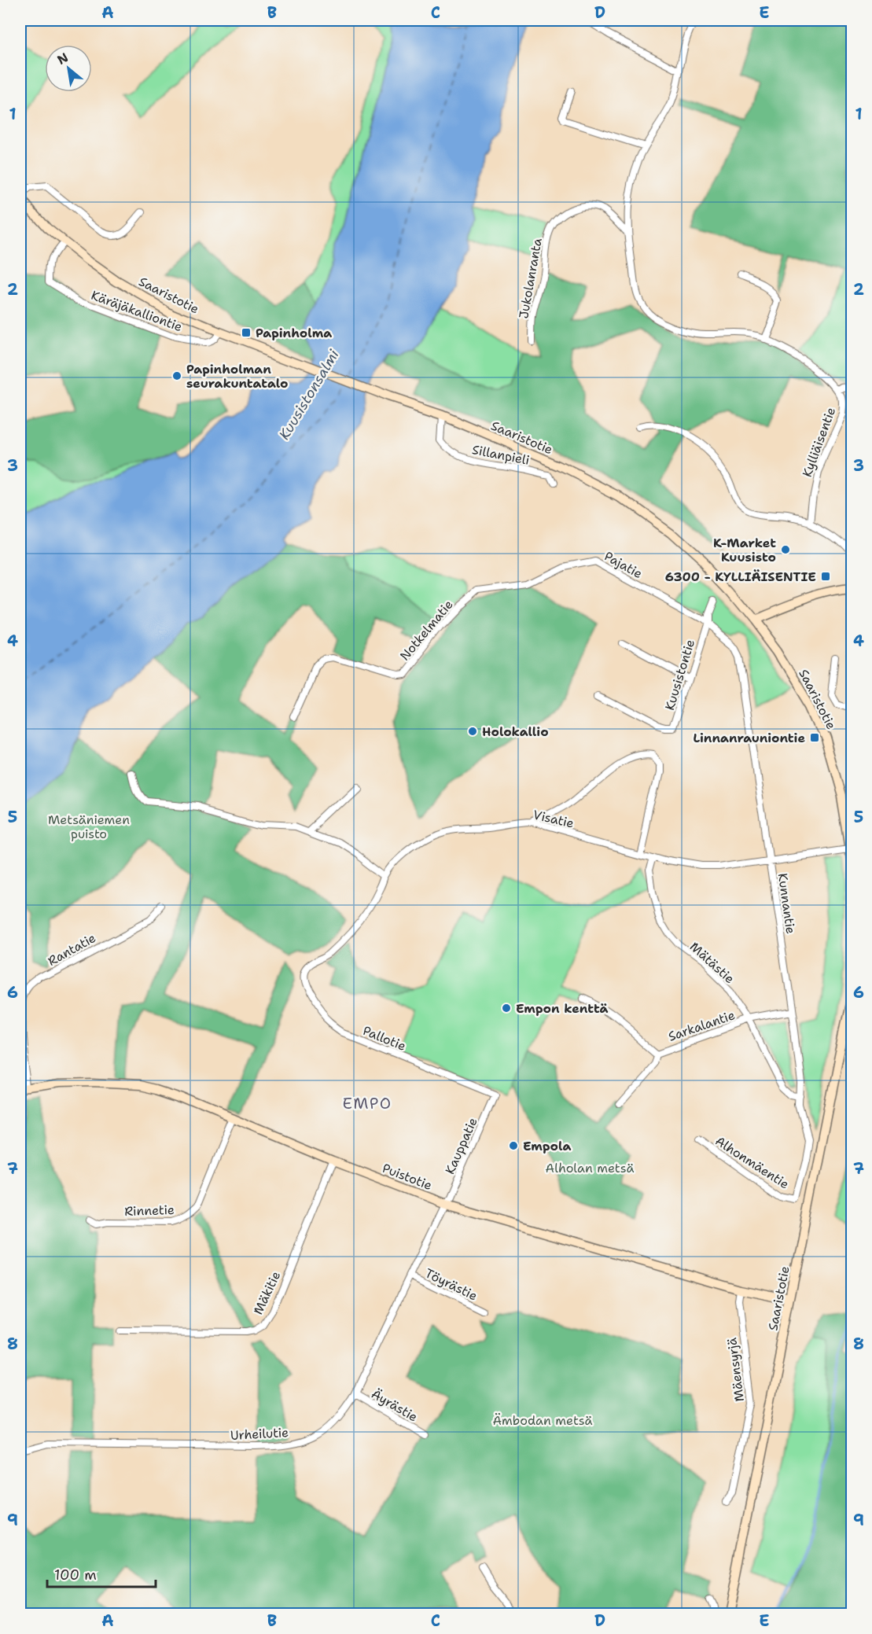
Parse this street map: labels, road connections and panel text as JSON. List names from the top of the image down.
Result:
{
  "streets": {
    "main road": ["Saaristotie", "Puistotie"],
    "street": [
      "Jukolanranta",
      "Käräjäkalliontie",
      "Kylliäisentie",
      "Sillanpieli",
      "Pajatie",
      "Notkelmatie",
      "Kuusistontie",
      "Visatie",
      "Kunnantie",
      "Rantatie",
      "Mätästie",
      "Sarkalantie",
      "Pallotie",
      "Kauppatie",
      "Alhonmäentie",
      "Rinnetie",
      "Töyrästie",
      "Mäkitie",
      "Mäensyrjä",
      "Äyrästie",
      "Urheilutie"
    ]
  },
  "crossings": [
    ["Jukolanranta", "Kylliäisentie"],
    ["Saaristotie", "Käräjäkalliontie"],
    ["Saaristotie", "Sillanpieli"],
    ["Saaristotie", "Visatie"],
    ["Saaristotie", "Puistotie"],
    ["Pajatie", "Notkelmatie"],
    ["Pajatie", "Kuusistontie"],
    ["Pajatie", "Kunnantie"],
    ["Kuusistontie", "Kunnantie"],
    ["Visatie", "Kunnantie"],
    ["Visatie", "Mätästie"],
    ["Visatie", "Pallotie"],
    ["Kunnantie", "Mätästie"],
    ["Kunnantie", "Sarkalantie"],
    ["Kunnantie", "Alhonmäentie"],
    ["Rantatie", "Puistotie"],
    ["Mätästie", "Sarkalantie"],
    ["Pallotie", "Kauppatie"],
    ["Kauppatie", "Puistotie"],
    ["Kauppatie", "Urheilutie"],
    ["Puistotie", "Rinnetie"],
    ["Puistotie", "Mäkitie"],
    ["Puistotie", "Mäensyrjä"],
    ["Puistotie", "Urheilutie"],
    ["Töyrästie", "Urheilutie"],
    ["Äyrästie", "Urheilutie"]
  ],
  "districts": ["EMPO"],
  "water": ["Kuusistonsalmi"],
  "parks": ["Metsäniemen puisto", "Alholan metsä", "Ämbodan metsä"],
  "places": {
    "transit": ["Papinholma", "6300 - KYLLIÄISENTIE", "Linnanrauniontie"],
    "other": [
      "Papinholman seurakuntatalo",
      "K-Market Kuusisto",
      "Holokallio",
      "Empon kenttä",
      "Empola"
    ]
  },
  "scale_bar": "100 m",
  "north": "top left",
  "grid": {
    "columns": [
      "A",
      "B",
      "C",
      "D",
      "E"
    ],
    "rows": [
      "1",
      "2",
      "3",
      "4",
      "5",
      "6",
      "7",
      "8",
      "9"
    ]
  }
}
